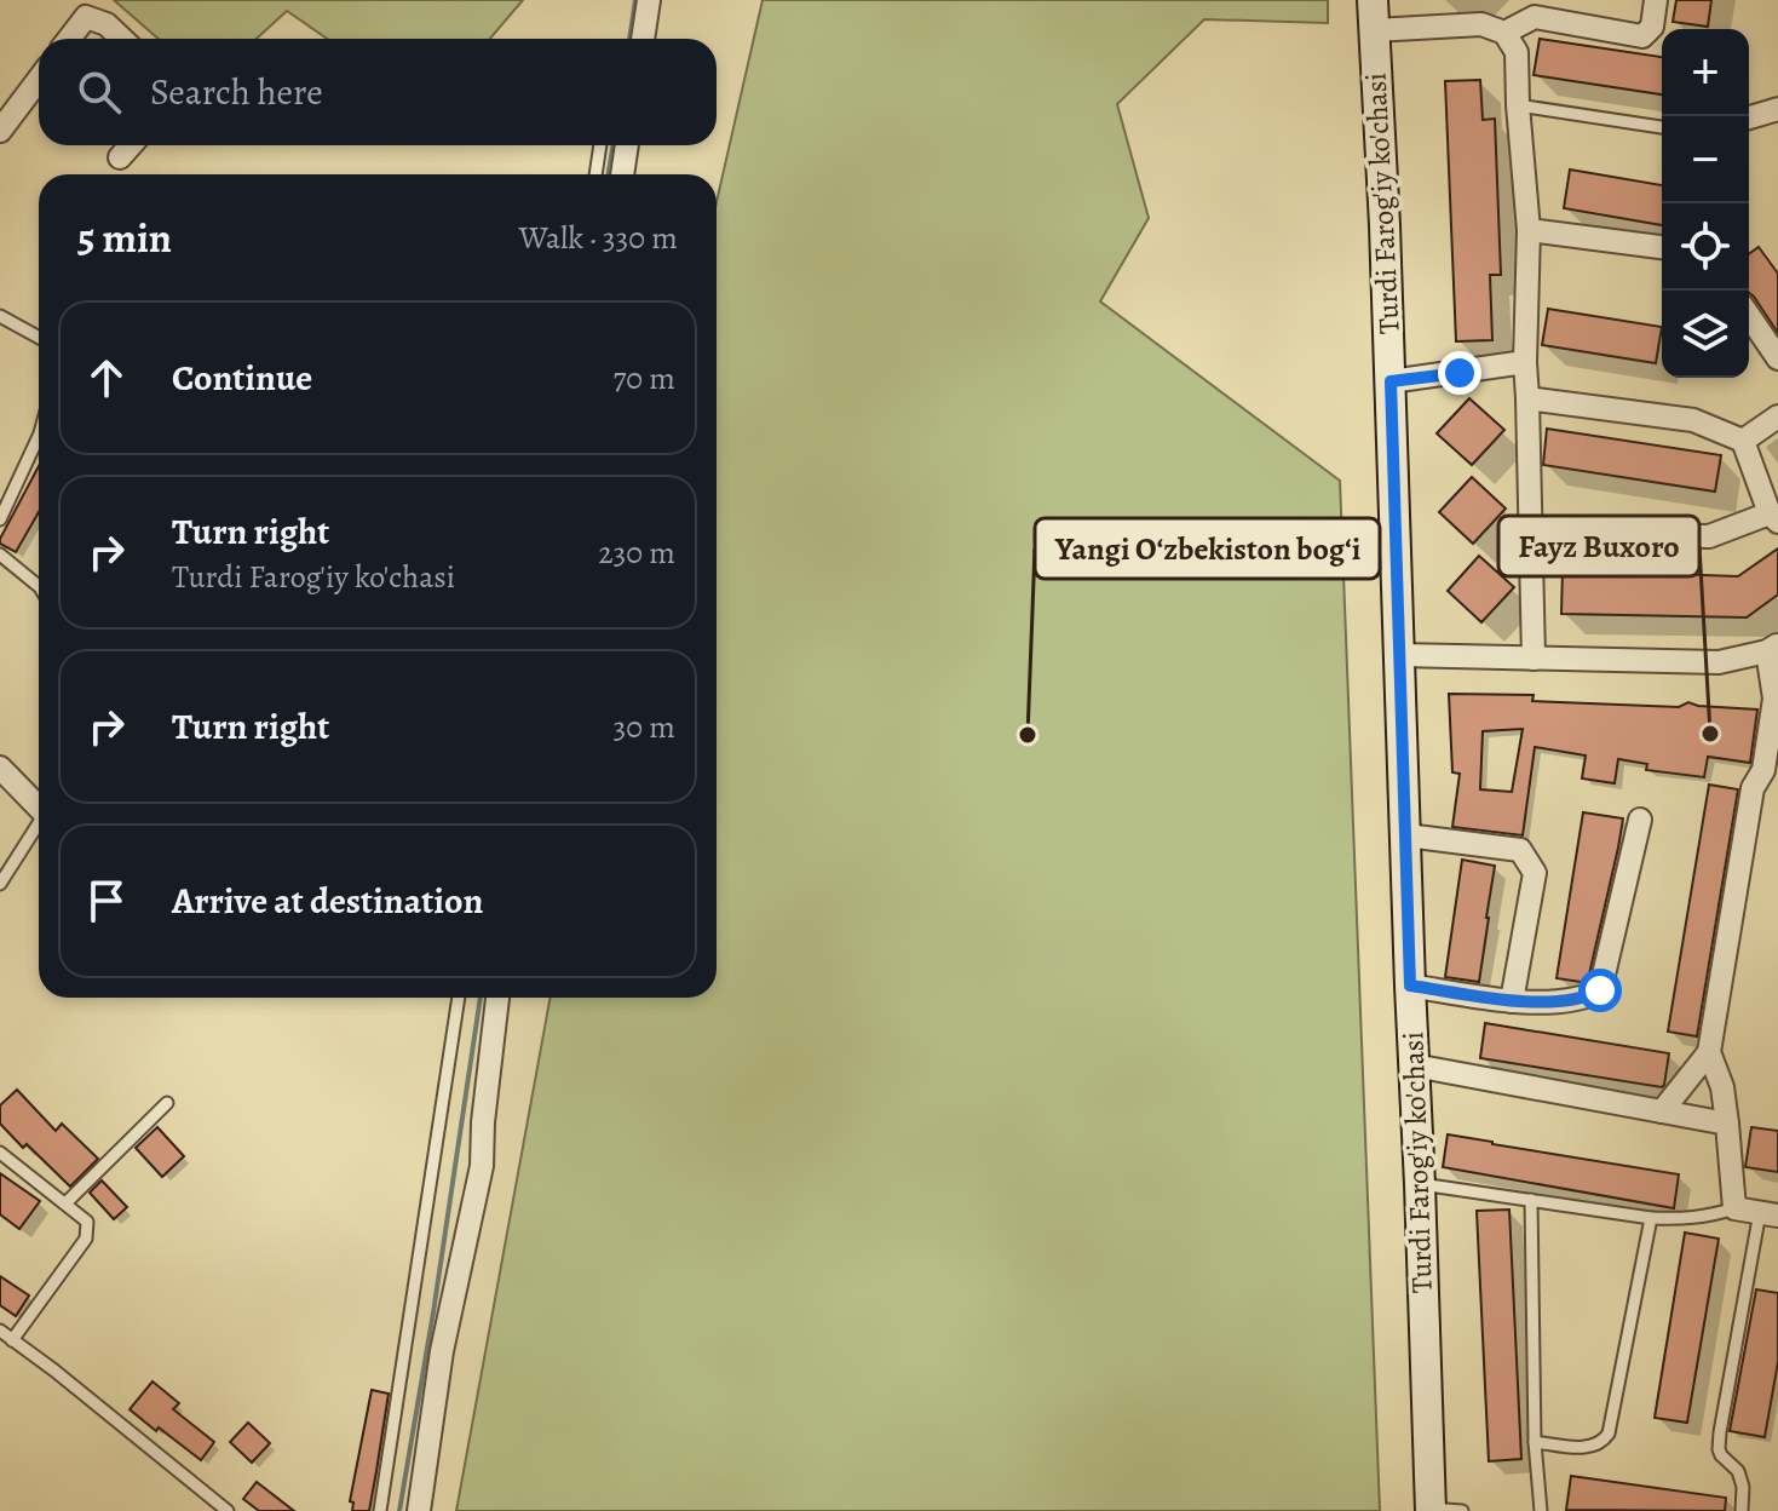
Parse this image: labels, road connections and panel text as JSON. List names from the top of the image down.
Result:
{
  "streets": {
    "main road": ["Turdi Farog'iy ko'chasi"]
  },
  "places": ["Fayz Buxoro", "Yangi Oʻzbekiston bogʻi"],
  "page": {
    "map_buttons": ["+", "−"],
    "search": "Search here",
    "heading": ["5 min", "Walk · 330 m"],
    "list": [
      ["Continue", "70 m"],
      ["Turn right", "Turdi Farog'iy ko'chasi", "230 m"],
      ["Turn right", "30 m"],
      "Arrive at destination"
    ]
  }
}
